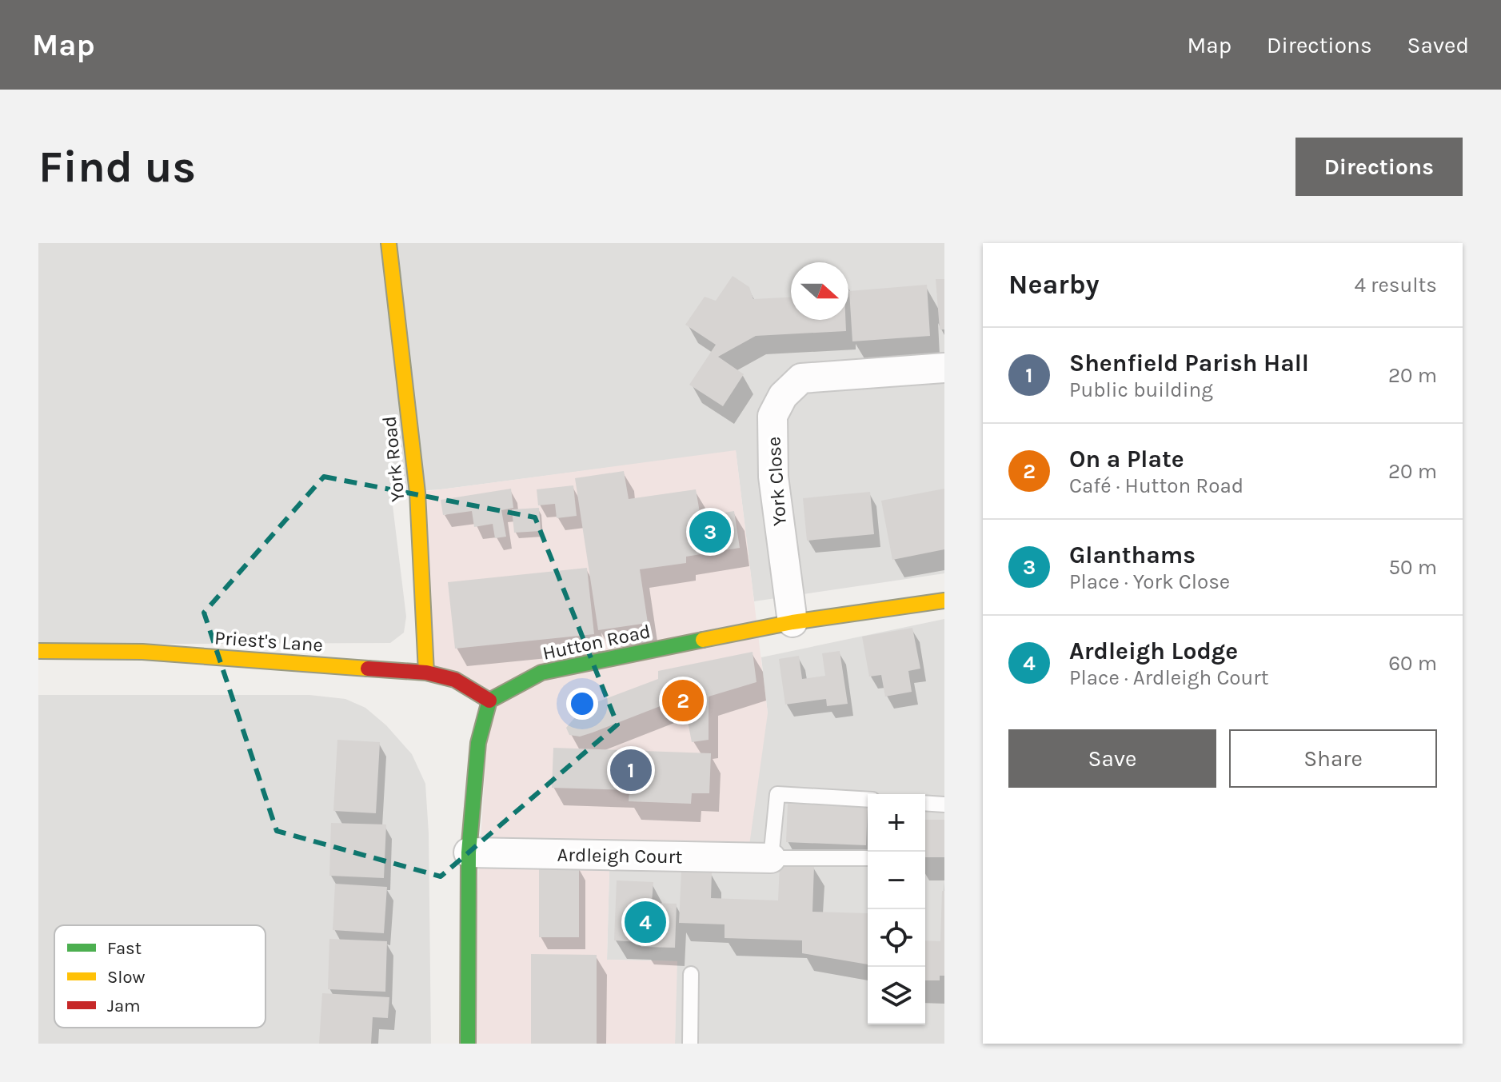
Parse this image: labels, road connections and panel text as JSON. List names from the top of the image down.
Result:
{
  "streets": {
    "street": [
      "York Road",
      "York Close",
      "Priest's Lane",
      "Hutton Road",
      "Ardleigh Court"
    ]
  },
  "crossings": [
    ["York Road", "Priest's Lane"],
    ["York Close", "Hutton Road"],
    ["Priest's Lane", "Hutton Road"]
  ],
  "legend": ["Fast", "Slow", "Jam"],
  "north": "right",
  "page": {
    "header": "Map",
    "nav": ["Map", "Directions", "Saved"],
    "buttons": [
      "Directions",
      ["Save", "Share"]
    ],
    "title": "Find us",
    "heading": ["Nearby", "4 results"],
    "list": [
      {
        "mark": "1",
        "name": "Shenfield Parish Hall",
        "note": "Public building",
        "value": "20 m"
      },
      {
        "mark": "2",
        "name": "On a Plate",
        "note": "Café · Hutton Road",
        "value": "20 m"
      },
      {
        "mark": "3",
        "name": "Glanthams",
        "note": "Place · York Close",
        "value": "50 m"
      },
      {
        "mark": "4",
        "name": "Ardleigh Lodge",
        "note": "Place · Ardleigh Court",
        "value": "60 m"
      }
    ],
    "pins": [
      "3",
      "2",
      "1",
      "4"
    ],
    "map_buttons": ["+", "−"]
  }
}
